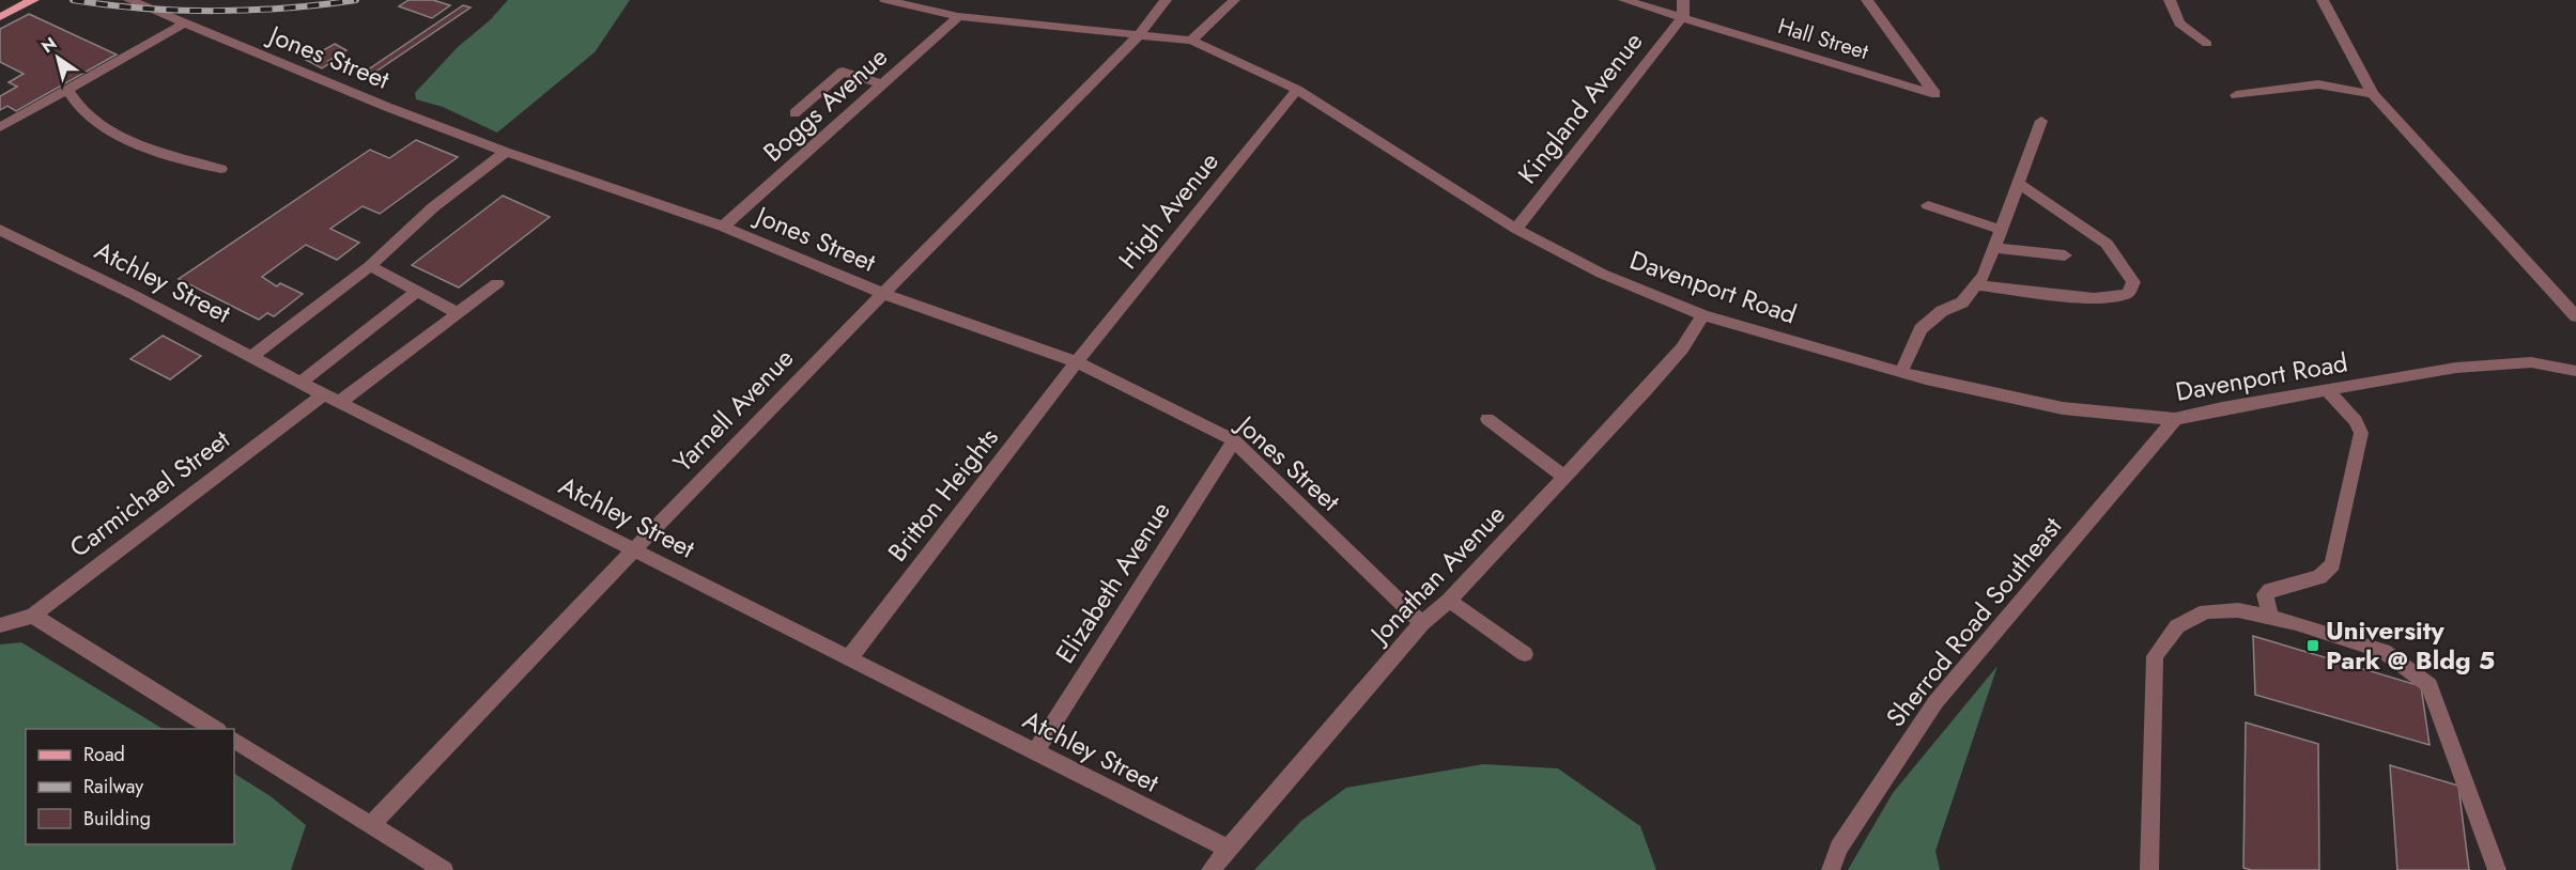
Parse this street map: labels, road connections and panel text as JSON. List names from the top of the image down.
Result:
{
  "streets": {
    "street": [
      "Hall Street",
      "Jones Street",
      "Boggs Avenue",
      "Kingland Avenue",
      "High Avenue",
      "Atchley Street",
      "Davenport Road",
      "Yarnell Avenue",
      "Carmichael Street",
      "Britton Heights",
      "Jonathan Avenue",
      "Elizabeth Avenue",
      "Sherrod Road Southeast"
    ]
  },
  "crossings": [
    ["Hall Street", "Kingland Avenue"],
    ["Jones Street", "Boggs Avenue"],
    ["Jones Street", "High Avenue"],
    ["Jones Street", "Yarnell Avenue"],
    ["Jones Street", "Britton Heights"],
    ["Jones Street", "Jonathan Avenue"],
    ["Jones Street", "Elizabeth Avenue"],
    ["Boggs Avenue", "Davenport Road"],
    ["Kingland Avenue", "Davenport Road"],
    ["High Avenue", "Davenport Road"],
    ["High Avenue", "Britton Heights"],
    ["Atchley Street", "Yarnell Avenue"],
    ["Atchley Street", "Carmichael Street"],
    ["Atchley Street", "Britton Heights"],
    ["Atchley Street", "Jonathan Avenue"],
    ["Atchley Street", "Elizabeth Avenue"],
    ["Davenport Road", "Yarnell Avenue"],
    ["Davenport Road", "Jonathan Avenue"],
    ["Davenport Road", "Sherrod Road Southeast"]
  ],
  "places": {
    "transit": ["University Park @ Bldg 5"]
  },
  "legend": ["Road", "Railway", "Building"],
  "north": "top left"
}
